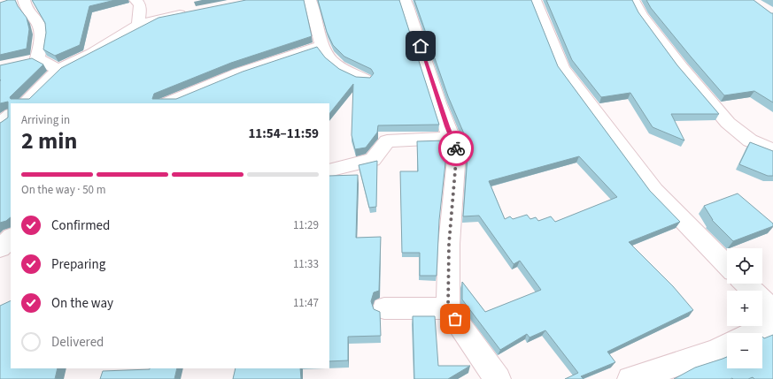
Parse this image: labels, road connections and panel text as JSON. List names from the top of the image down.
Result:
{
  "page": {
    "heading": ["2 min", "Arriving in", "11:54–11:59"],
    "bar": "On the way · 50 m",
    "list": [
      ["Confirmed", "11:29"],
      ["Preparing", "11:33"],
      ["On the way", "11:47"],
      "Delivered"
    ],
    "map_buttons": ["+", "−"]
  }
}
